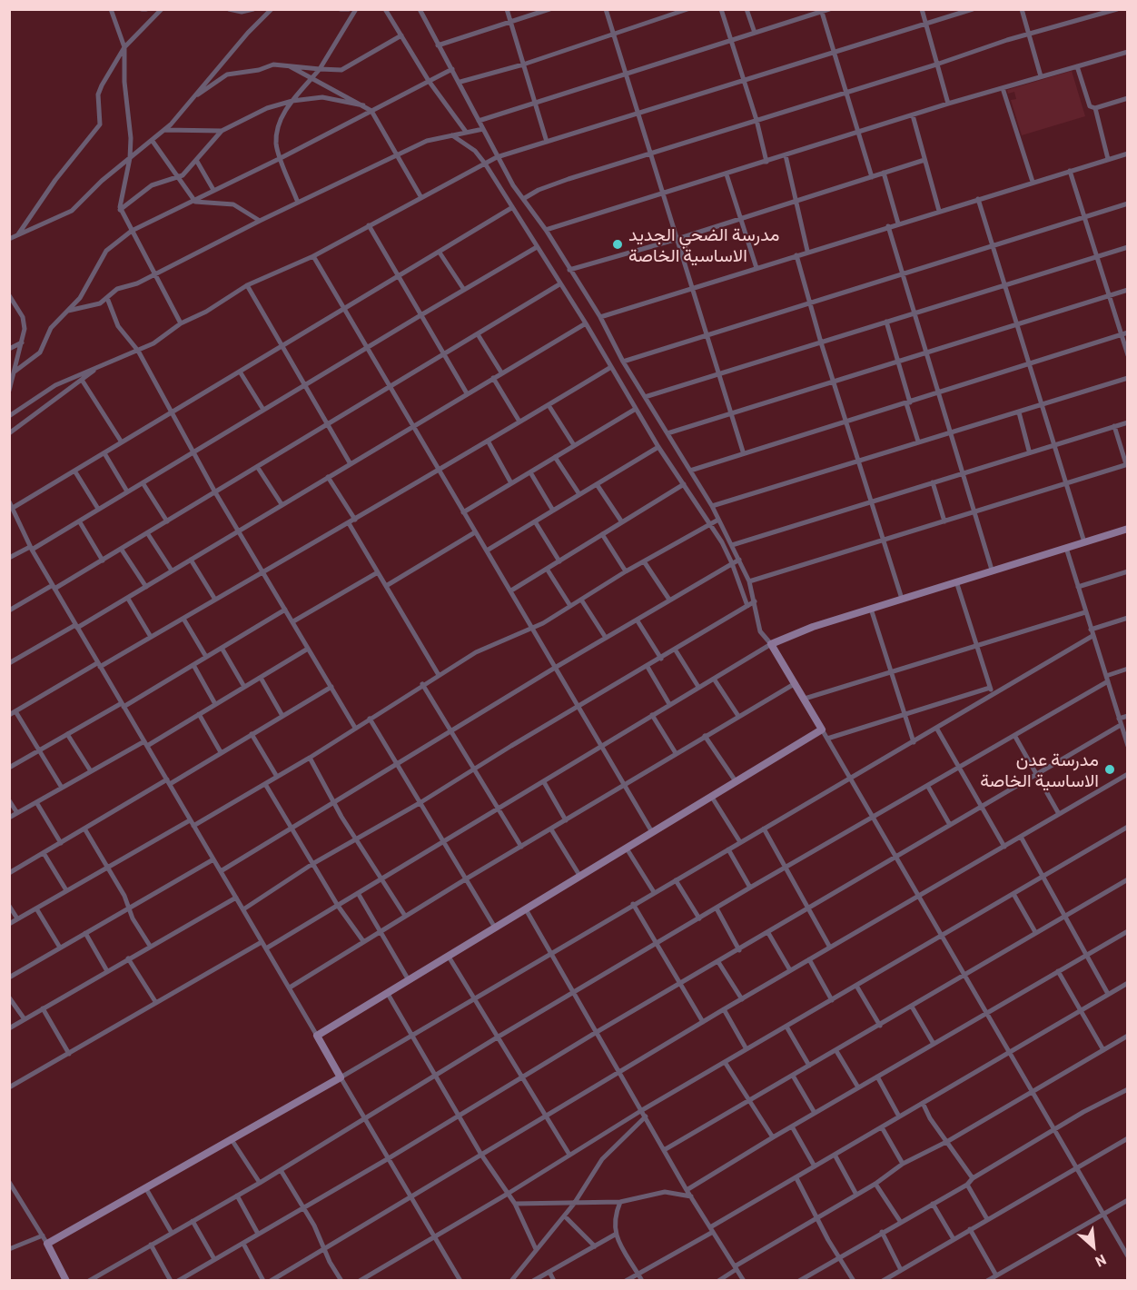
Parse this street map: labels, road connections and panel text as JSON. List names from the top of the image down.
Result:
{
  "places": ["مدرسة الضحي الجديد الاساسية الخاصة", "مدرسة عدن الاساسية الخاصة"],
  "north": "bottom right"
}
